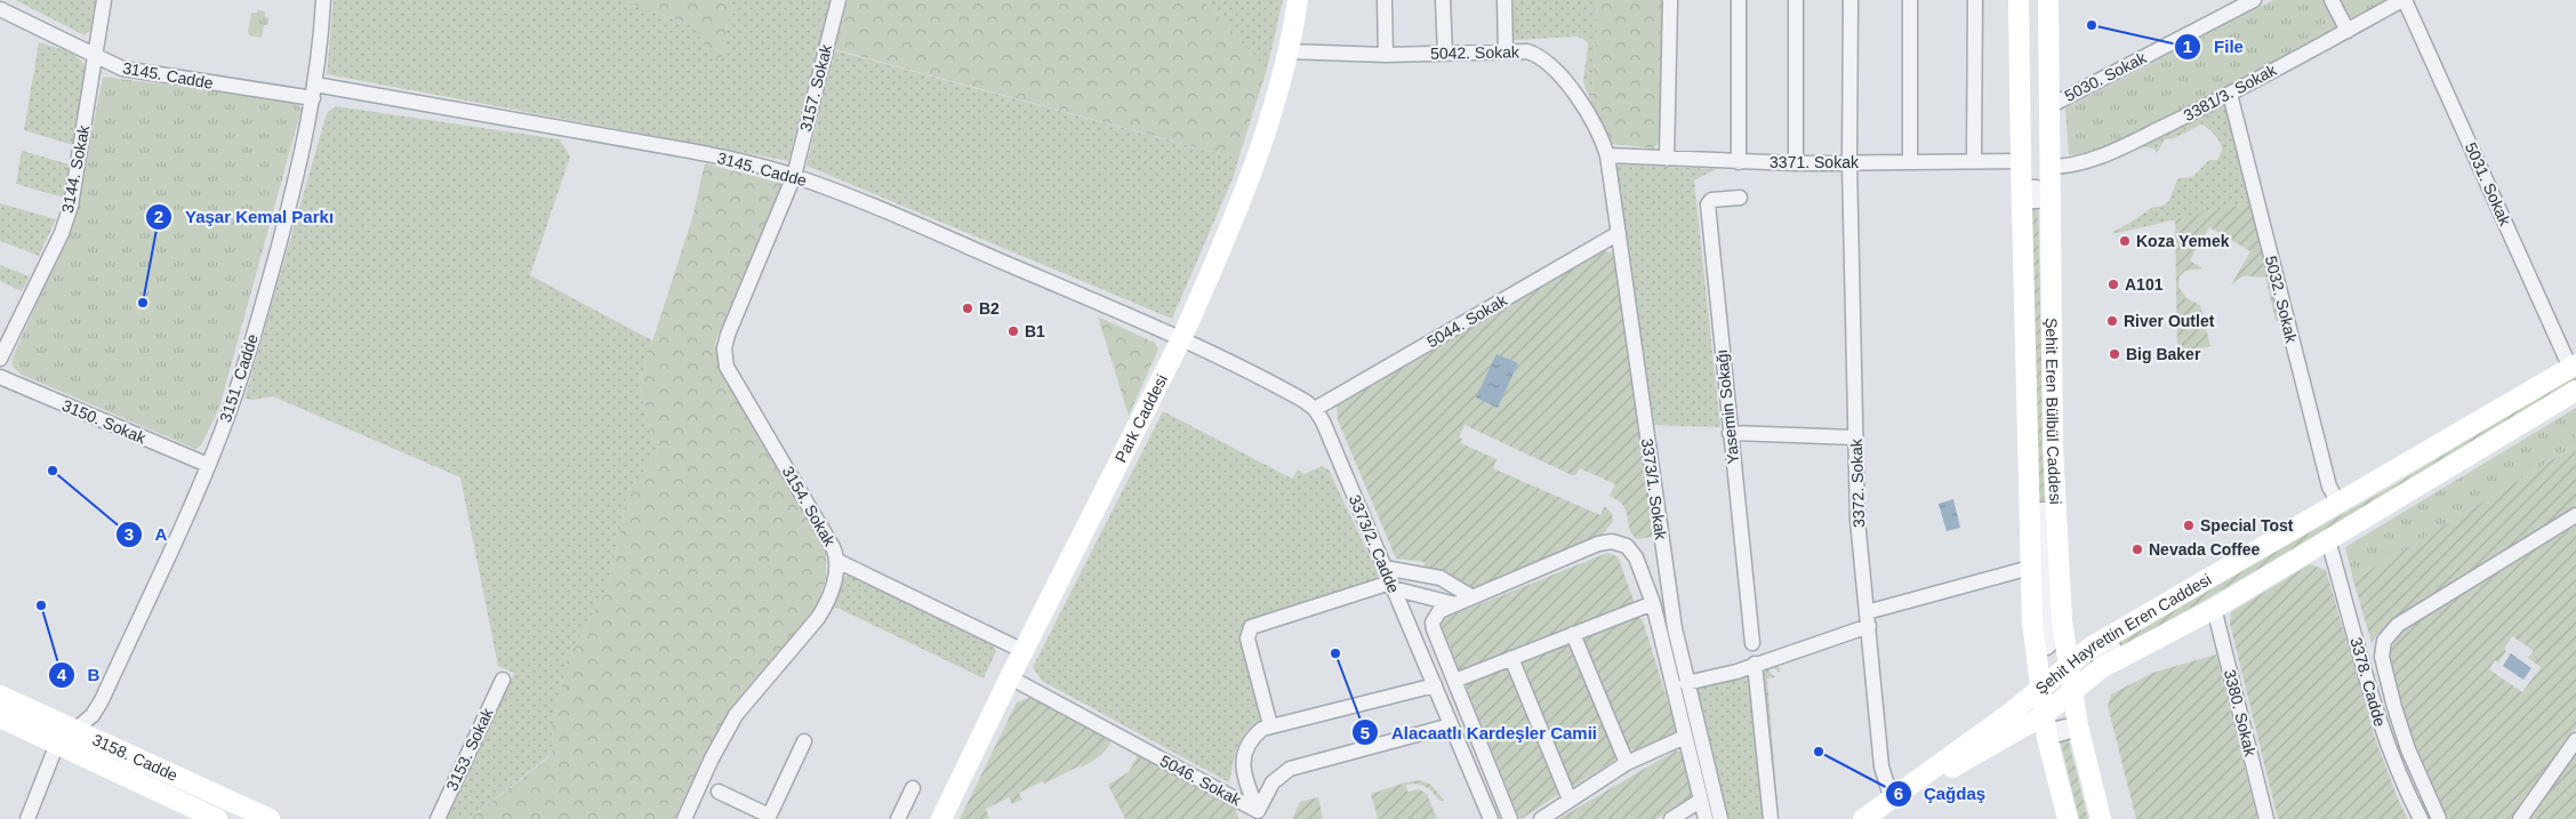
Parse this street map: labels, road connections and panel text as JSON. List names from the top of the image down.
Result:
{
  "streets": {
    "main road": [
      "Şehit Eren Bülbül Caddesi",
      "Park Caddesi",
      "Şehit Hayrettin Eren Caddesi",
      "3158. Cadde"
    ],
    "street": [
      "5042. Sokak",
      "3145. Cadde",
      "5030. Sokak",
      "3157. Sokak",
      "3381/3. Sokak",
      "3371. Sokak",
      "3144. Sokak",
      "5031. Sokak",
      "5032. Sokak",
      "5044. Sokak",
      "3151. Cadde",
      "Yasemin Sokağı",
      "3150. Sokak",
      "3372. Sokak",
      "3373/1. Sokak",
      "3154. Sokak",
      "3373/2. Cadde",
      "3378. Cadde",
      "3380. Sokak",
      "3153. Sokak",
      "5046. Sokak"
    ]
  },
  "crossings": [
    ["5042. Sokak", "3371. Sokak"],
    ["5042. Sokak", "Park Caddesi"],
    ["5042. Sokak", "3373/1. Sokak"],
    ["3145. Cadde", "3157. Sokak"],
    ["3145. Cadde", "3144. Sokak"],
    ["3145. Cadde", "3151. Cadde"],
    ["3145. Cadde", "Park Caddesi"],
    ["3145. Cadde", "3154. Sokak"],
    ["5030. Sokak", "Şehit Eren Bülbül Caddesi"],
    ["3157. Sokak", "3154. Sokak"],
    ["3381/3. Sokak", "5031. Sokak"],
    ["3381/3. Sokak", "5032. Sokak"],
    ["3381/3. Sokak", "Şehit Eren Bülbül Caddesi"],
    ["3371. Sokak", "Şehit Eren Bülbül Caddesi"],
    ["3371. Sokak", "3372. Sokak"],
    ["3371. Sokak", "3373/1. Sokak"],
    ["5031. Sokak", "Şehit Hayrettin Eren Caddesi"],
    ["5032. Sokak", "Şehit Hayrettin Eren Caddesi"],
    ["5044. Sokak", "3373/1. Sokak"],
    ["5044. Sokak", "3373/2. Cadde"],
    ["3151. Cadde", "3150. Sokak"],
    ["3151. Cadde", "3158. Cadde"],
    ["Şehit Eren Bülbül Caddesi", "Şehit Hayrettin Eren Caddesi"],
    ["Park Caddesi", "5046. Sokak"],
    ["3372. Sokak", "Şehit Hayrettin Eren Caddesi"],
    ["3373/2. Cadde", "5046. Sokak"],
    ["Şehit Hayrettin Eren Caddesi", "3378. Cadde"],
    ["Şehit Hayrettin Eren Caddesi", "3380. Sokak"]
  ],
  "places": [
    "File",
    "Koza Yemek",
    "A101",
    "Yaşar Kemal Parkı",
    "B2",
    "River Outlet",
    "B1",
    "Big Baker",
    "A",
    "Special Tost",
    "Nevada Coffee",
    "B",
    "Alacaatlı Kardeşler Camii",
    "Çağdaş"
  ]
}
